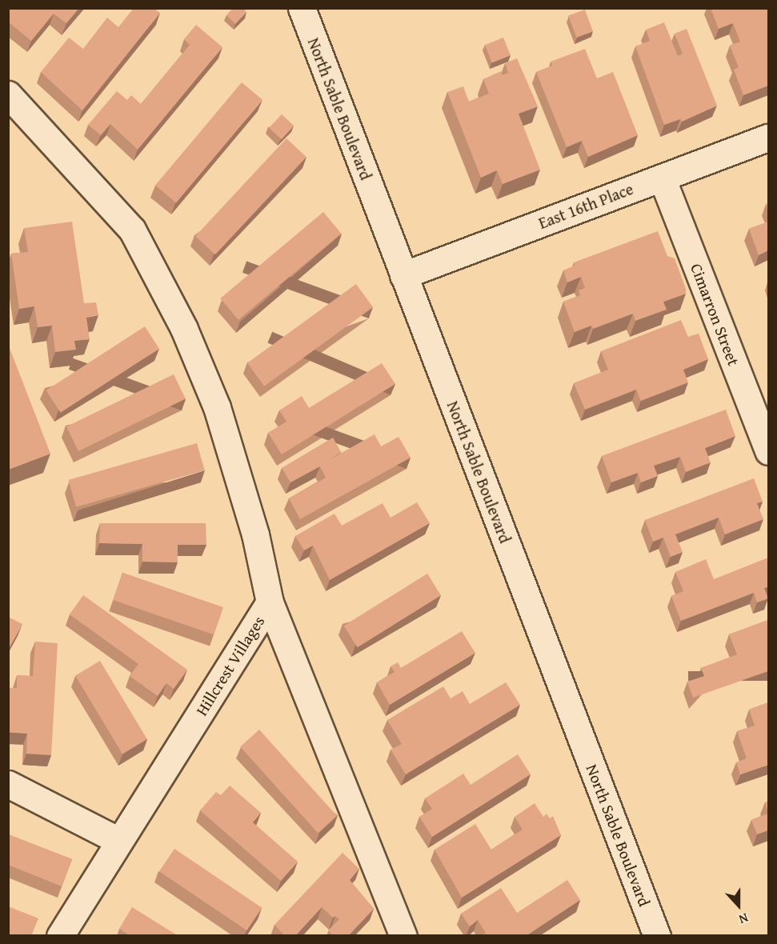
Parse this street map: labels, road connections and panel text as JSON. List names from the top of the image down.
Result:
{
  "streets": {
    "street": [
      "North Sable Boulevard",
      "East 16th Place",
      "Cimarron Street",
      "Hillcrest Villages"
    ]
  },
  "crossings": [
    ["North Sable Boulevard", "East 16th Place"],
    ["East 16th Place", "Cimarron Street"]
  ],
  "north": "bottom"
}
